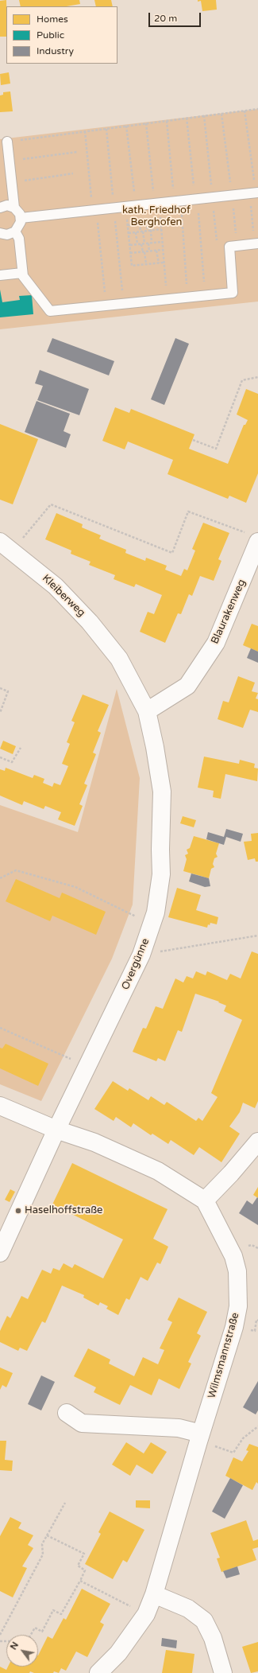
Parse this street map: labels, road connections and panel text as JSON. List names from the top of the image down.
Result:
{
  "streets": {
    "street": [
      "Kleiberweg",
      "Blaurakenweg",
      "Overgünne",
      "Wilmsmannstraße"
    ]
  },
  "crossings": [
    ["Kleiberweg", "Overgünne"],
    ["Blaurakenweg", "Overgünne"]
  ],
  "parks": ["kath. Friedhof Berghofen"],
  "places": ["Haselhoffstraße"],
  "legend": ["Homes", "Public", "Industry"],
  "scale_bar": "20 m",
  "north": "top left"
}
